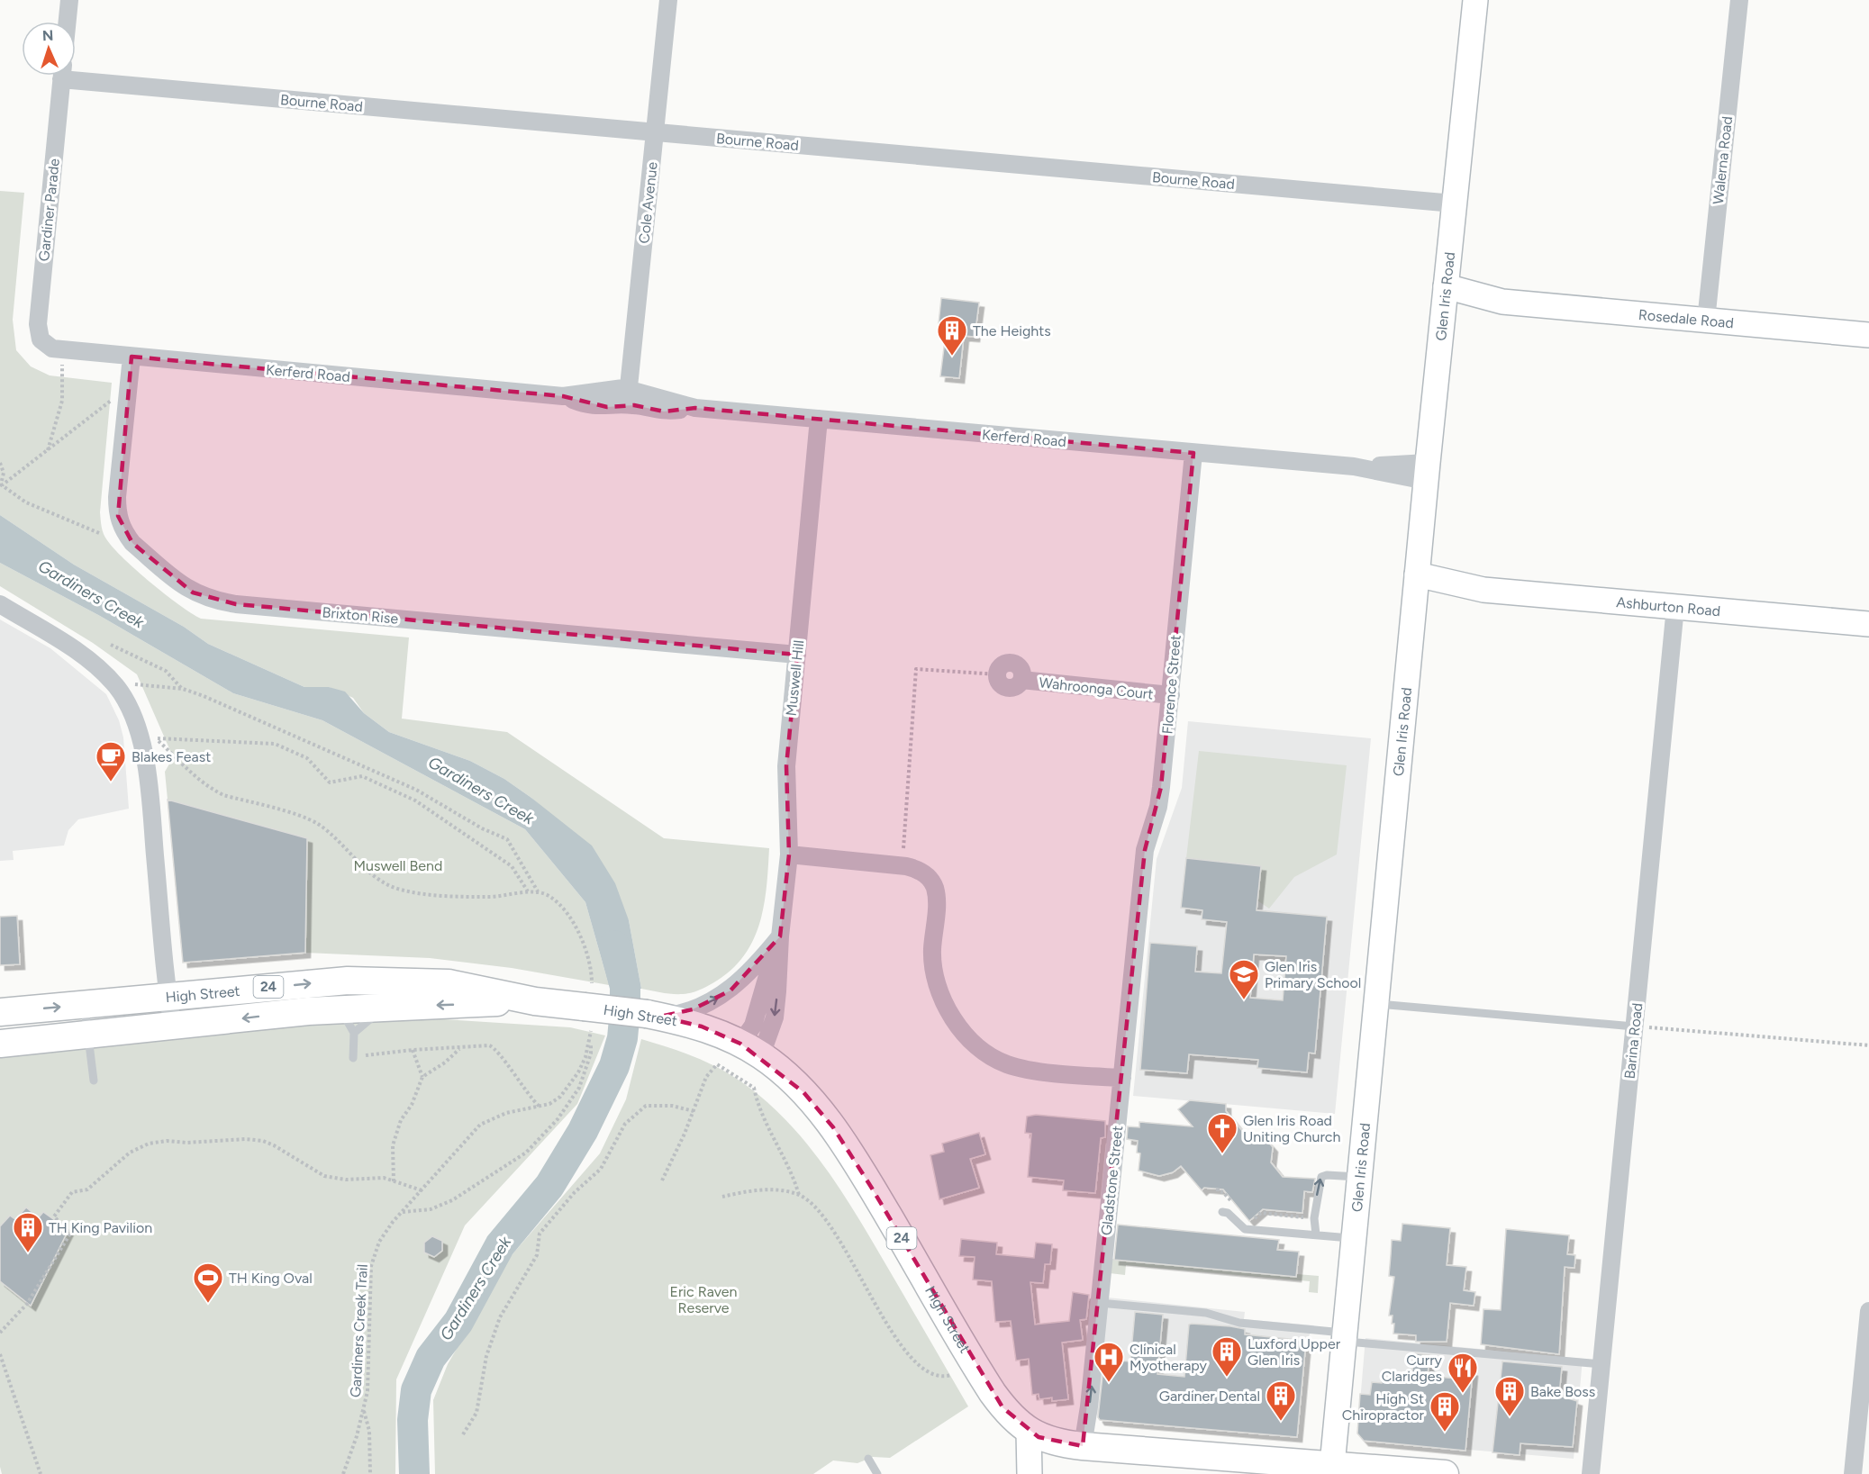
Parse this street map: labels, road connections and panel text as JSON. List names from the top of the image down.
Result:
{
  "streets": {
    "main road": [
      "Glen Iris Road",
      "Rosedale Road",
      "Ashburton Road",
      "24",
      "High Street"
    ],
    "street": [
      "Bourne Road",
      "Walerna Road",
      "Cole Avenue",
      "Gardiner Parade",
      "Kerferd Road",
      "Brixton Rise",
      "Muswell Hill",
      "Florence Street",
      "Wahroonga Court",
      "Barina Road",
      "Gladstone Street"
    ],
    "path": ["Gardiners Creek Trail"]
  },
  "crossings": [
    ["Bourne Road", "Cole Avenue"],
    ["Bourne Road", "Glen Iris Road"],
    ["Walerna Road", "Rosedale Road"],
    ["Cole Avenue", "Kerferd Road"],
    ["Gardiner Parade", "Kerferd Road"],
    ["Glen Iris Road", "Rosedale Road"],
    ["Glen Iris Road", "Kerferd Road"],
    ["Glen Iris Road", "Ashburton Road"],
    ["Glen Iris Road", "High Street"],
    ["Kerferd Road", "Brixton Rise"],
    ["Kerferd Road", "Muswell Hill"],
    ["Kerferd Road", "Florence Street"],
    ["Ashburton Road", "Barina Road"],
    ["Brixton Rise", "Muswell Hill"],
    ["Muswell Hill", "High Street"],
    ["Florence Street", "Wahroonga Court"],
    ["Florence Street", "Gladstone Street"],
    ["High Street", "Gladstone Street"],
    ["High Street", "Gardiners Creek Trail"]
  ],
  "water": ["Gardiners Creek"],
  "parks": ["Muswell Bend", "Eric Raven Reserve"],
  "places": {
    "building": [
      "The Heights",
      "TH King Pavilion",
      "Luxford Upper Glen Iris",
      "Bake Boss",
      "Gardiner Dental",
      "High St Chiropractor"
    ],
    "cafe": ["Blakes Feast"],
    "school or university": ["Glen Iris Primary School"],
    "church": ["Glen Iris Road Uniting Church"],
    "sports": ["TH King Oval"],
    "hospital": ["Clinical Myotherapy"],
    "restaurant": ["Curry Claridges"]
  },
  "north": "top"
}
